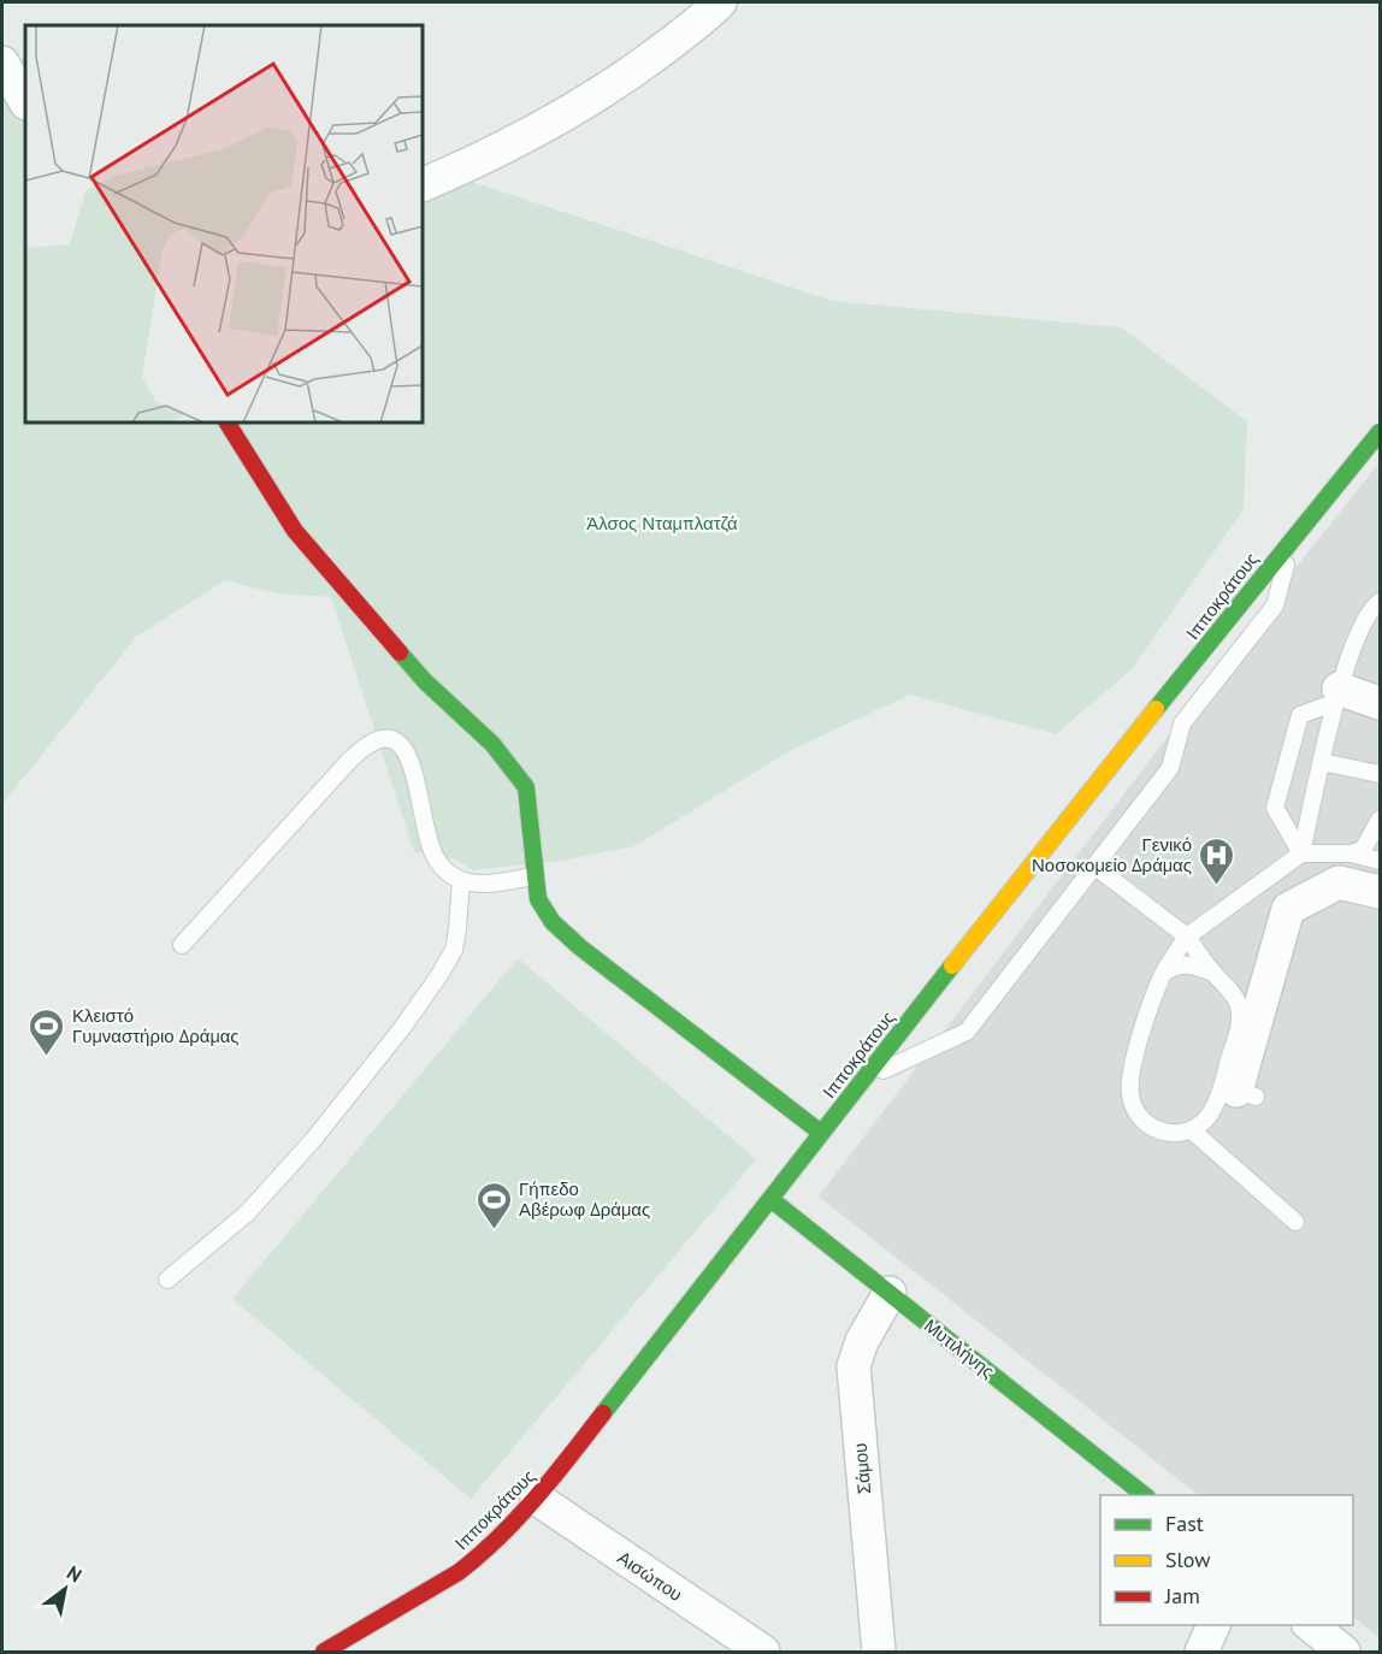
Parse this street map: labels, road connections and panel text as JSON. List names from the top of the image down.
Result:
{
  "streets": {
    "street": [
      "Ιπποκράτους",
      "Μυτιλήνης",
      "Σάμου",
      "Αισώπου"
    ]
  },
  "crossings": [
    ["Ιπποκράτους", "Μυτιλήνης"],
    ["Ιπποκράτους", "Αισώπου"],
    ["Μυτιλήνης", "Σάμου"]
  ],
  "parks": ["Άλσος Νταμπλατζά"],
  "places": {
    "hospital": ["Γενικό Νοσοκομείο Δράμας"],
    "sports": ["Κλειστό Γυμναστήριο Δράμας", "Γήπεδο Αβέρωφ Δράμας"]
  },
  "legend": ["Fast", "Slow", "Jam"],
  "north": "top right"
}
